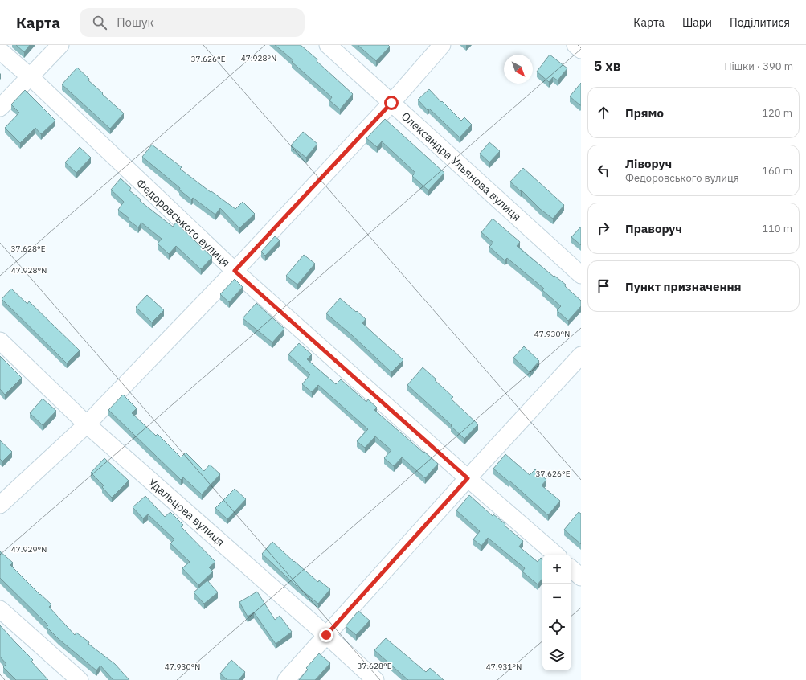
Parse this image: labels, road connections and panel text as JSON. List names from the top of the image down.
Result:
{
  "streets": {
    "street": ["Олександра Ульянова вулиця", "Федоровського вулиця", "Удальцова вулиця"]
  },
  "north": "bottom right",
  "page": {
    "header": "Карта",
    "search": "Пошук",
    "nav": ["Карта", "Шари", "Поділитися"],
    "heading": ["5 хв", "Пішки · 390 m"],
    "list": [
      ["Прямо", "120 m"],
      ["Ліворуч", "Федоровського вулиця", "160 m"],
      ["Праворуч", "110 m"],
      "Пункт призначення"
    ],
    "map_buttons": ["+", "−"]
  },
  "coordinates": [
    "47.928°N",
    "37.626°E",
    "37.628°E",
    "47.930°N",
    "47.929°N",
    "47.931°N"
  ]
}
